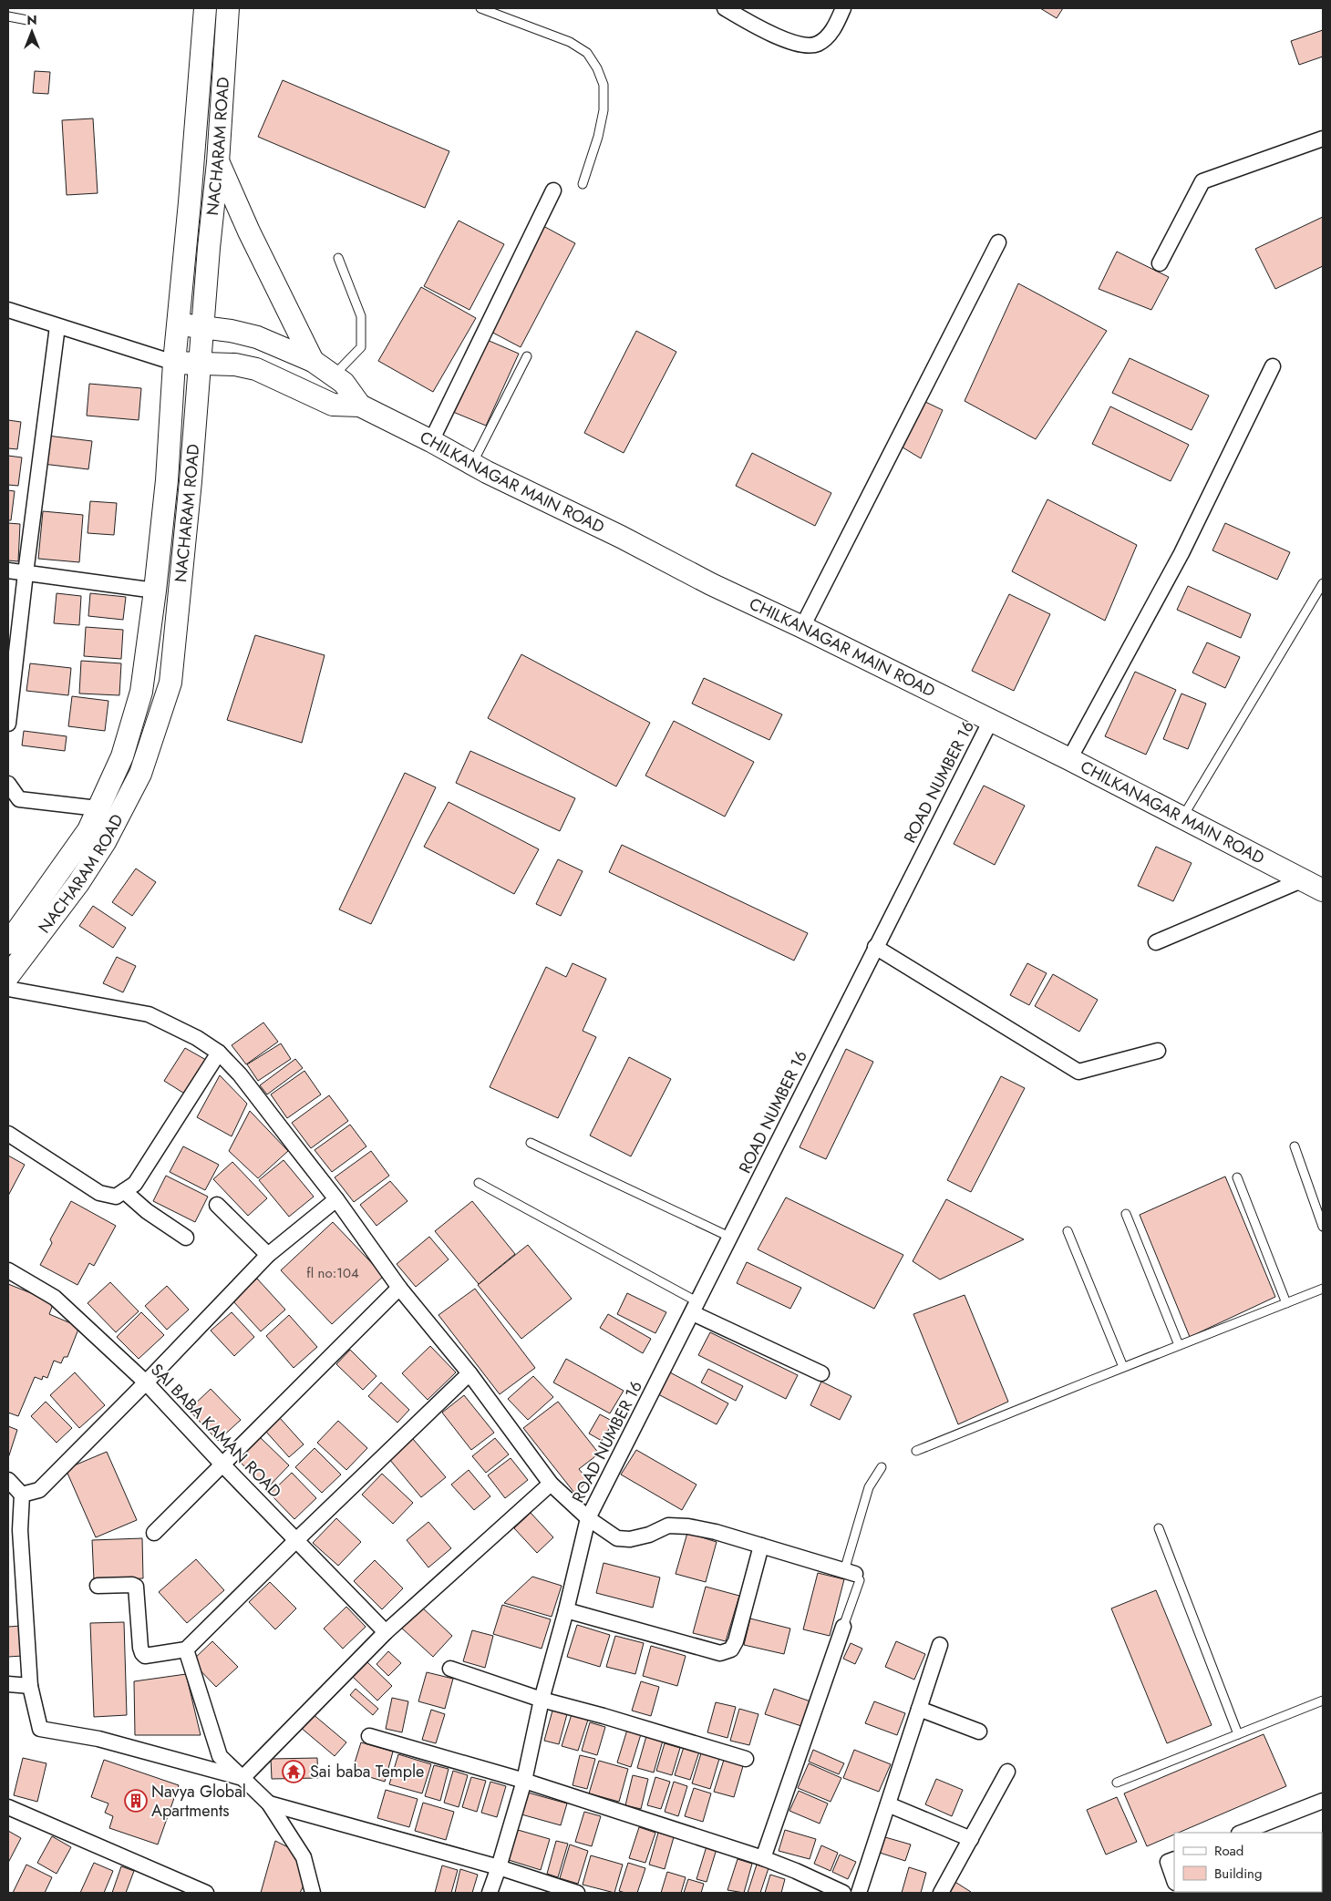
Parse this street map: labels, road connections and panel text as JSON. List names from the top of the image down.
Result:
{
  "streets": {
    "main road": ["NACHARAM ROAD", "CHILKANAGAR MAIN ROAD"],
    "street": ["ROAD NUMBER 16", "SAI BABA KAMAN ROAD"]
  },
  "crossings": [
    ["CHILKANAGAR MAIN ROAD", "ROAD NUMBER 16"]
  ],
  "places": {
    "temple": ["Sai baba Temple"],
    "building": ["Navya Global Apartments"]
  },
  "house_numbers": ["fl no:104"],
  "legend": ["Road", "Building"],
  "north": "top"
}
